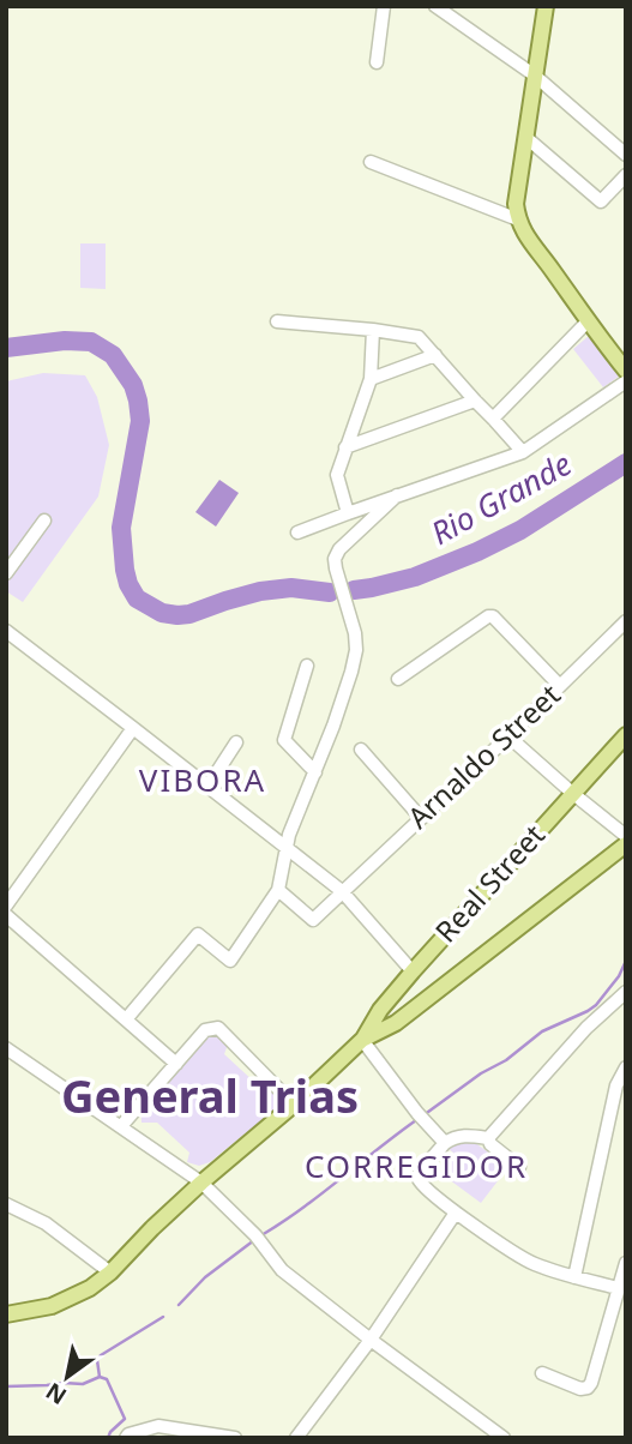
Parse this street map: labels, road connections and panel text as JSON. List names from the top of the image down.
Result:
{
  "streets": {
    "main road": ["Real Street"],
    "street": ["Arnaldo Street"]
  },
  "districts": ["VIBORA", "General Trias", "CORREGIDOR"],
  "water": ["Rio Grande"],
  "north": "bottom left"
}
